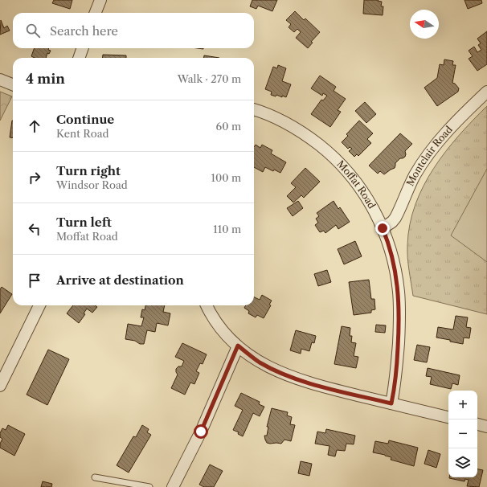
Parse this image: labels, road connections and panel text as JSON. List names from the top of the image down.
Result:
{
  "streets": {
    "street": ["Montclair Road", "Moffat Road"]
  },
  "crossings": [
    ["Montclair Road", "Moffat Road"]
  ],
  "north": "left",
  "page": {
    "search": "Search here",
    "heading": ["4 min", "Walk · 270 m"],
    "list": [
      ["Continue", "Kent Road", "60 m"],
      ["Turn right", "Windsor Road", "100 m"],
      ["Turn left", "Moffat Road", "110 m"],
      "Arrive at destination"
    ],
    "map_buttons": ["+", "−"]
  }
}
